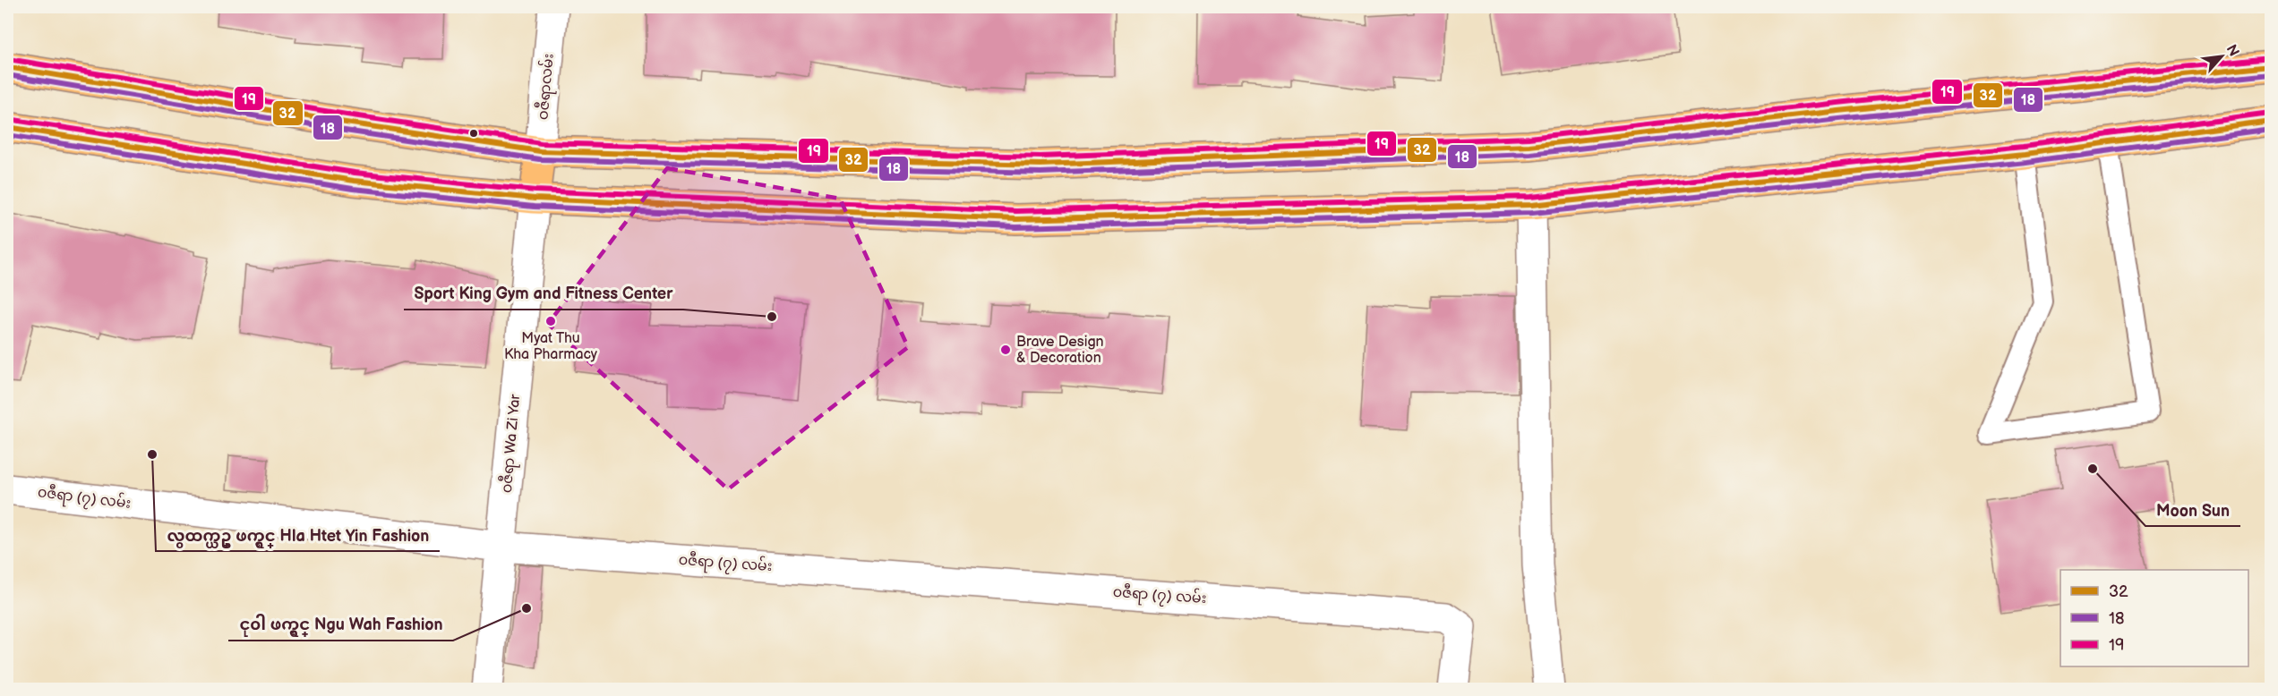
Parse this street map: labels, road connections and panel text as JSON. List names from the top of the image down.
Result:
{
  "streets": {
    "main road": ["ဝဇီရာလမ်း"],
    "street": ["၀ဇီရာ Wa Zi Yar", "၀ဇီရာ (၇) လမ်း"]
  },
  "crossings": [
    ["ဝဇီရာလမ်း", "၀ဇီရာ Wa Zi Yar"],
    ["၀ဇီရာ Wa Zi Yar", "၀ဇီရာ (၇) လမ်း"]
  ],
  "places": [
    "Sport King Gym and Fitness Center",
    "Myat Thu Kha Pharmacy",
    "Brave Design & Decoration",
    "လွထက္ယဥ္ ဖက္ရွင္ Hla Htet Yin Fashion",
    "Moon Sun",
    "ငု၀ါ ဖက္ရွင္ Ngu Wah Fashion"
  ],
  "lines": ["transit line 19", "transit line 32", "transit line 18"],
  "legend": ["32", "18", "19"],
  "north": "top right"
}
